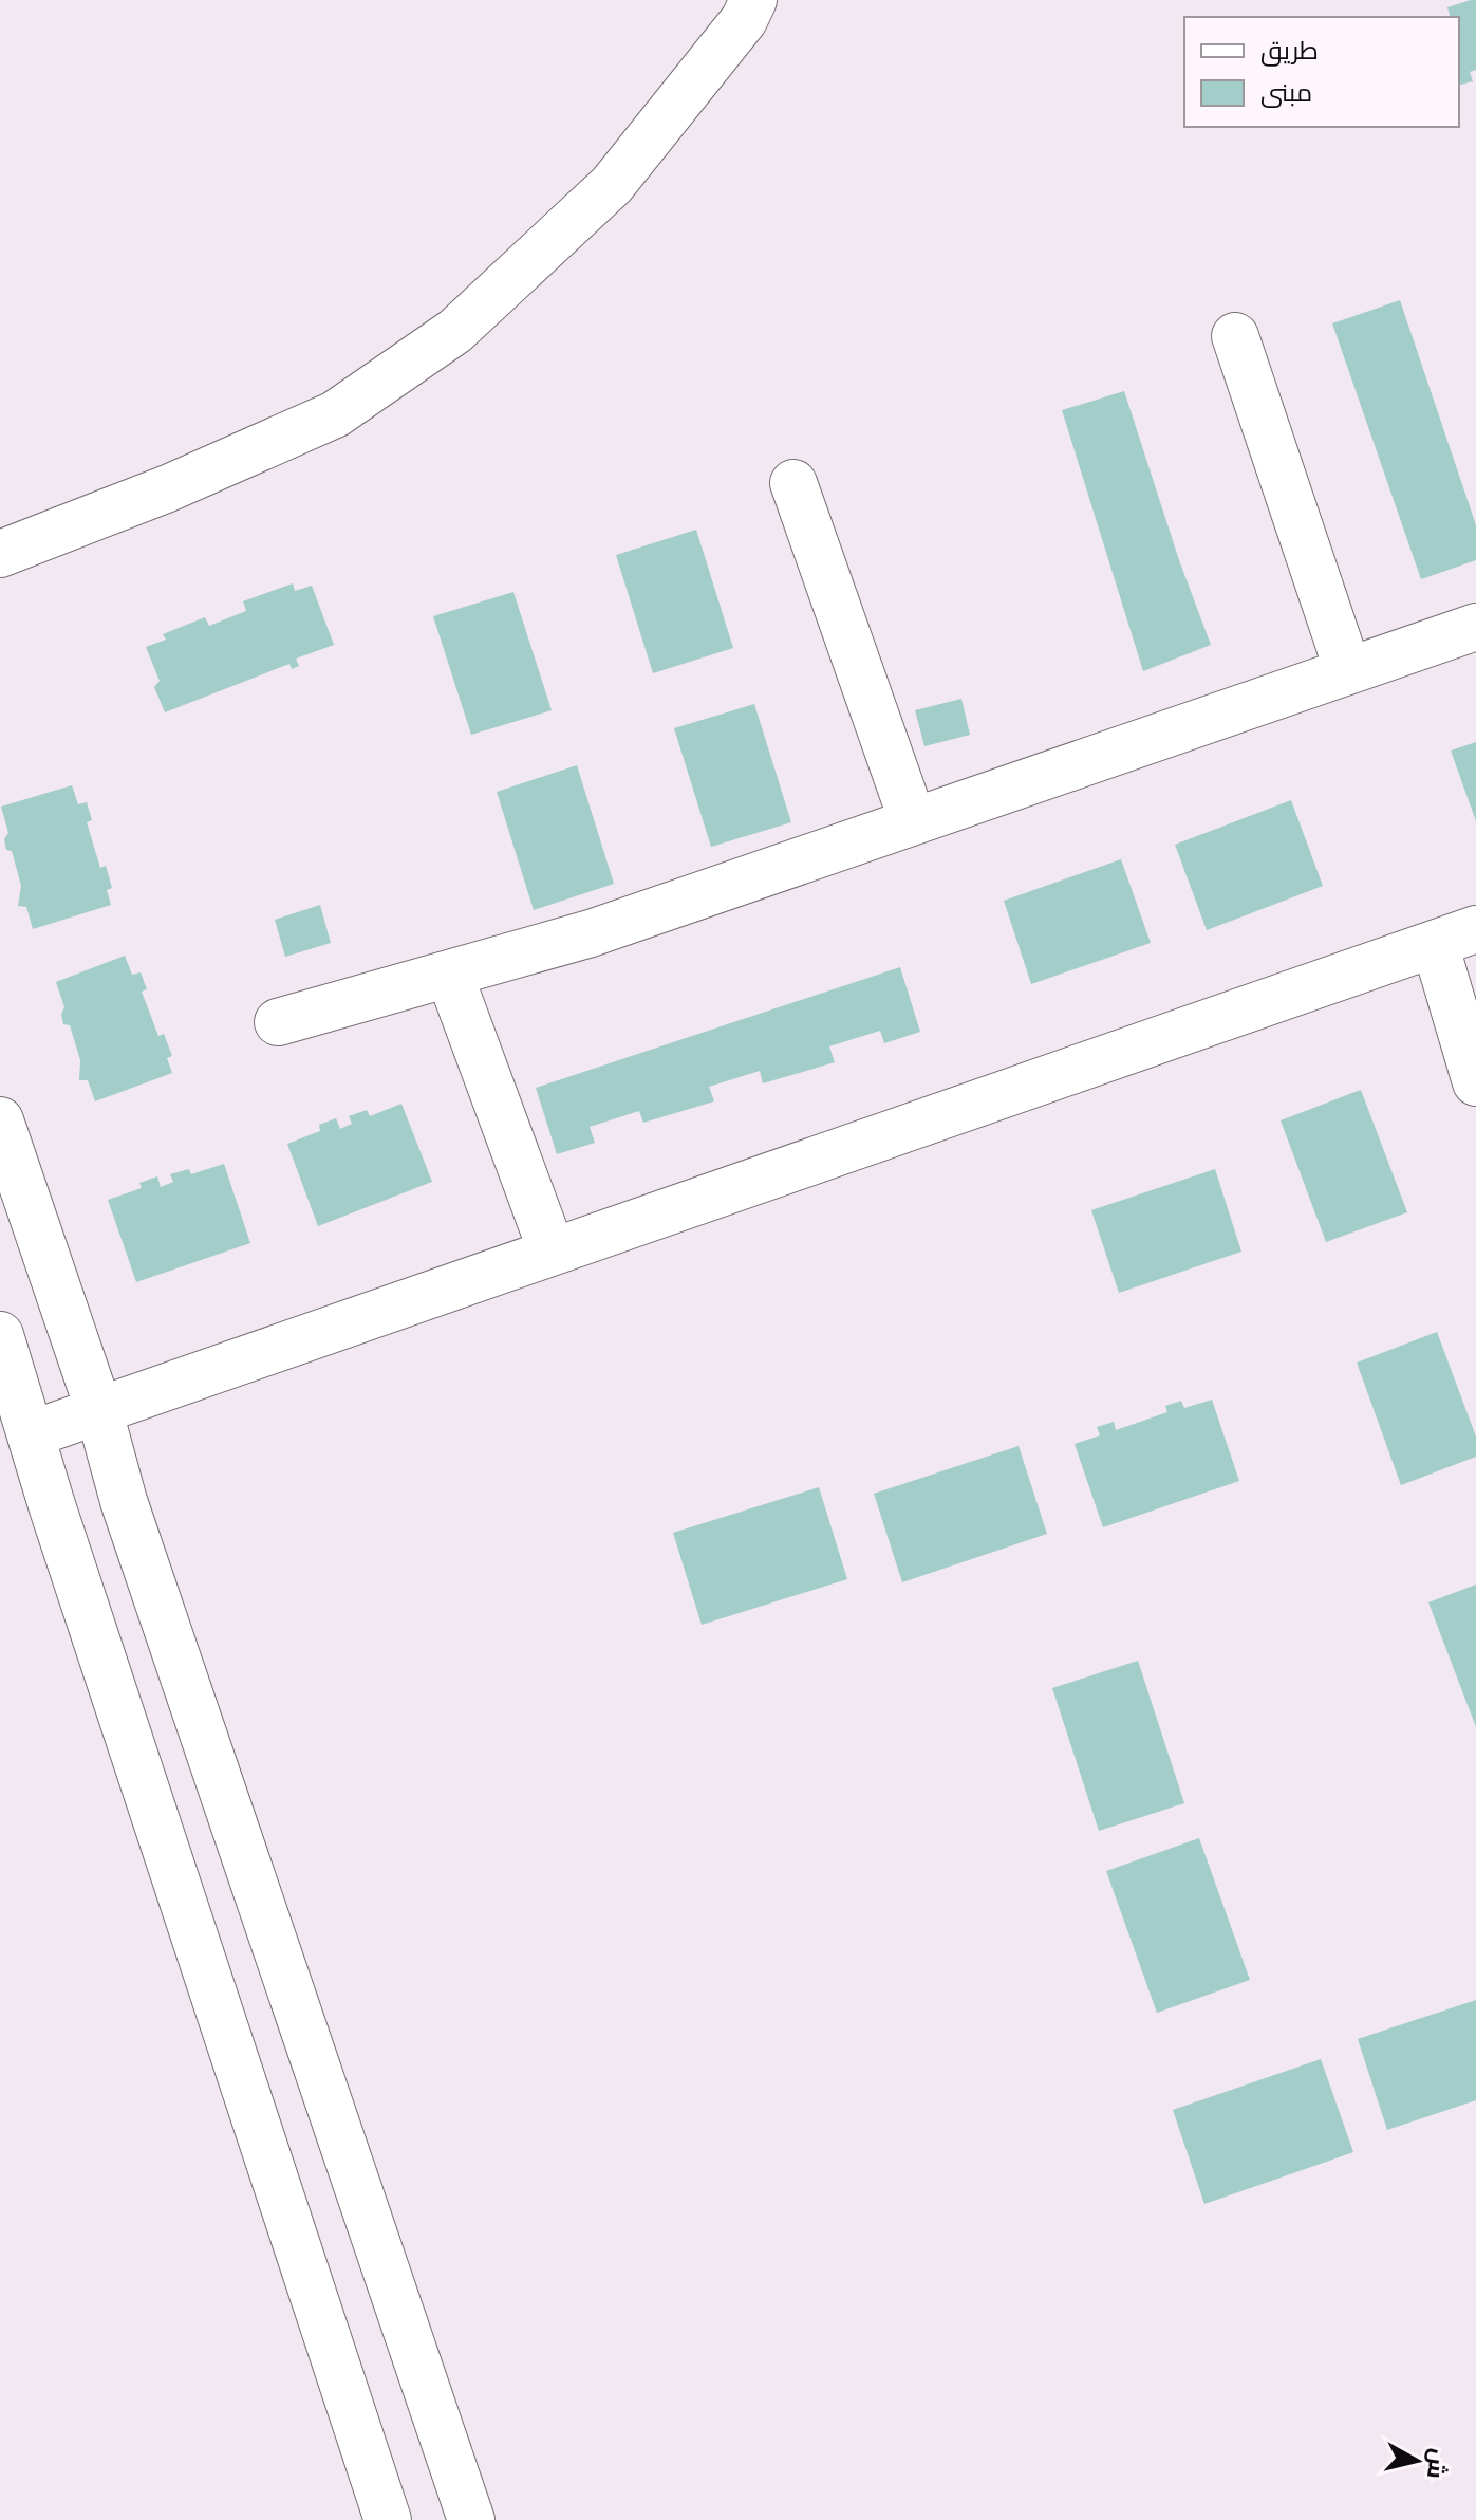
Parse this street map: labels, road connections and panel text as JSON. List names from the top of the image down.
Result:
{
  "legend": ["طريق", "مبنى"],
  "north": "right"
}
